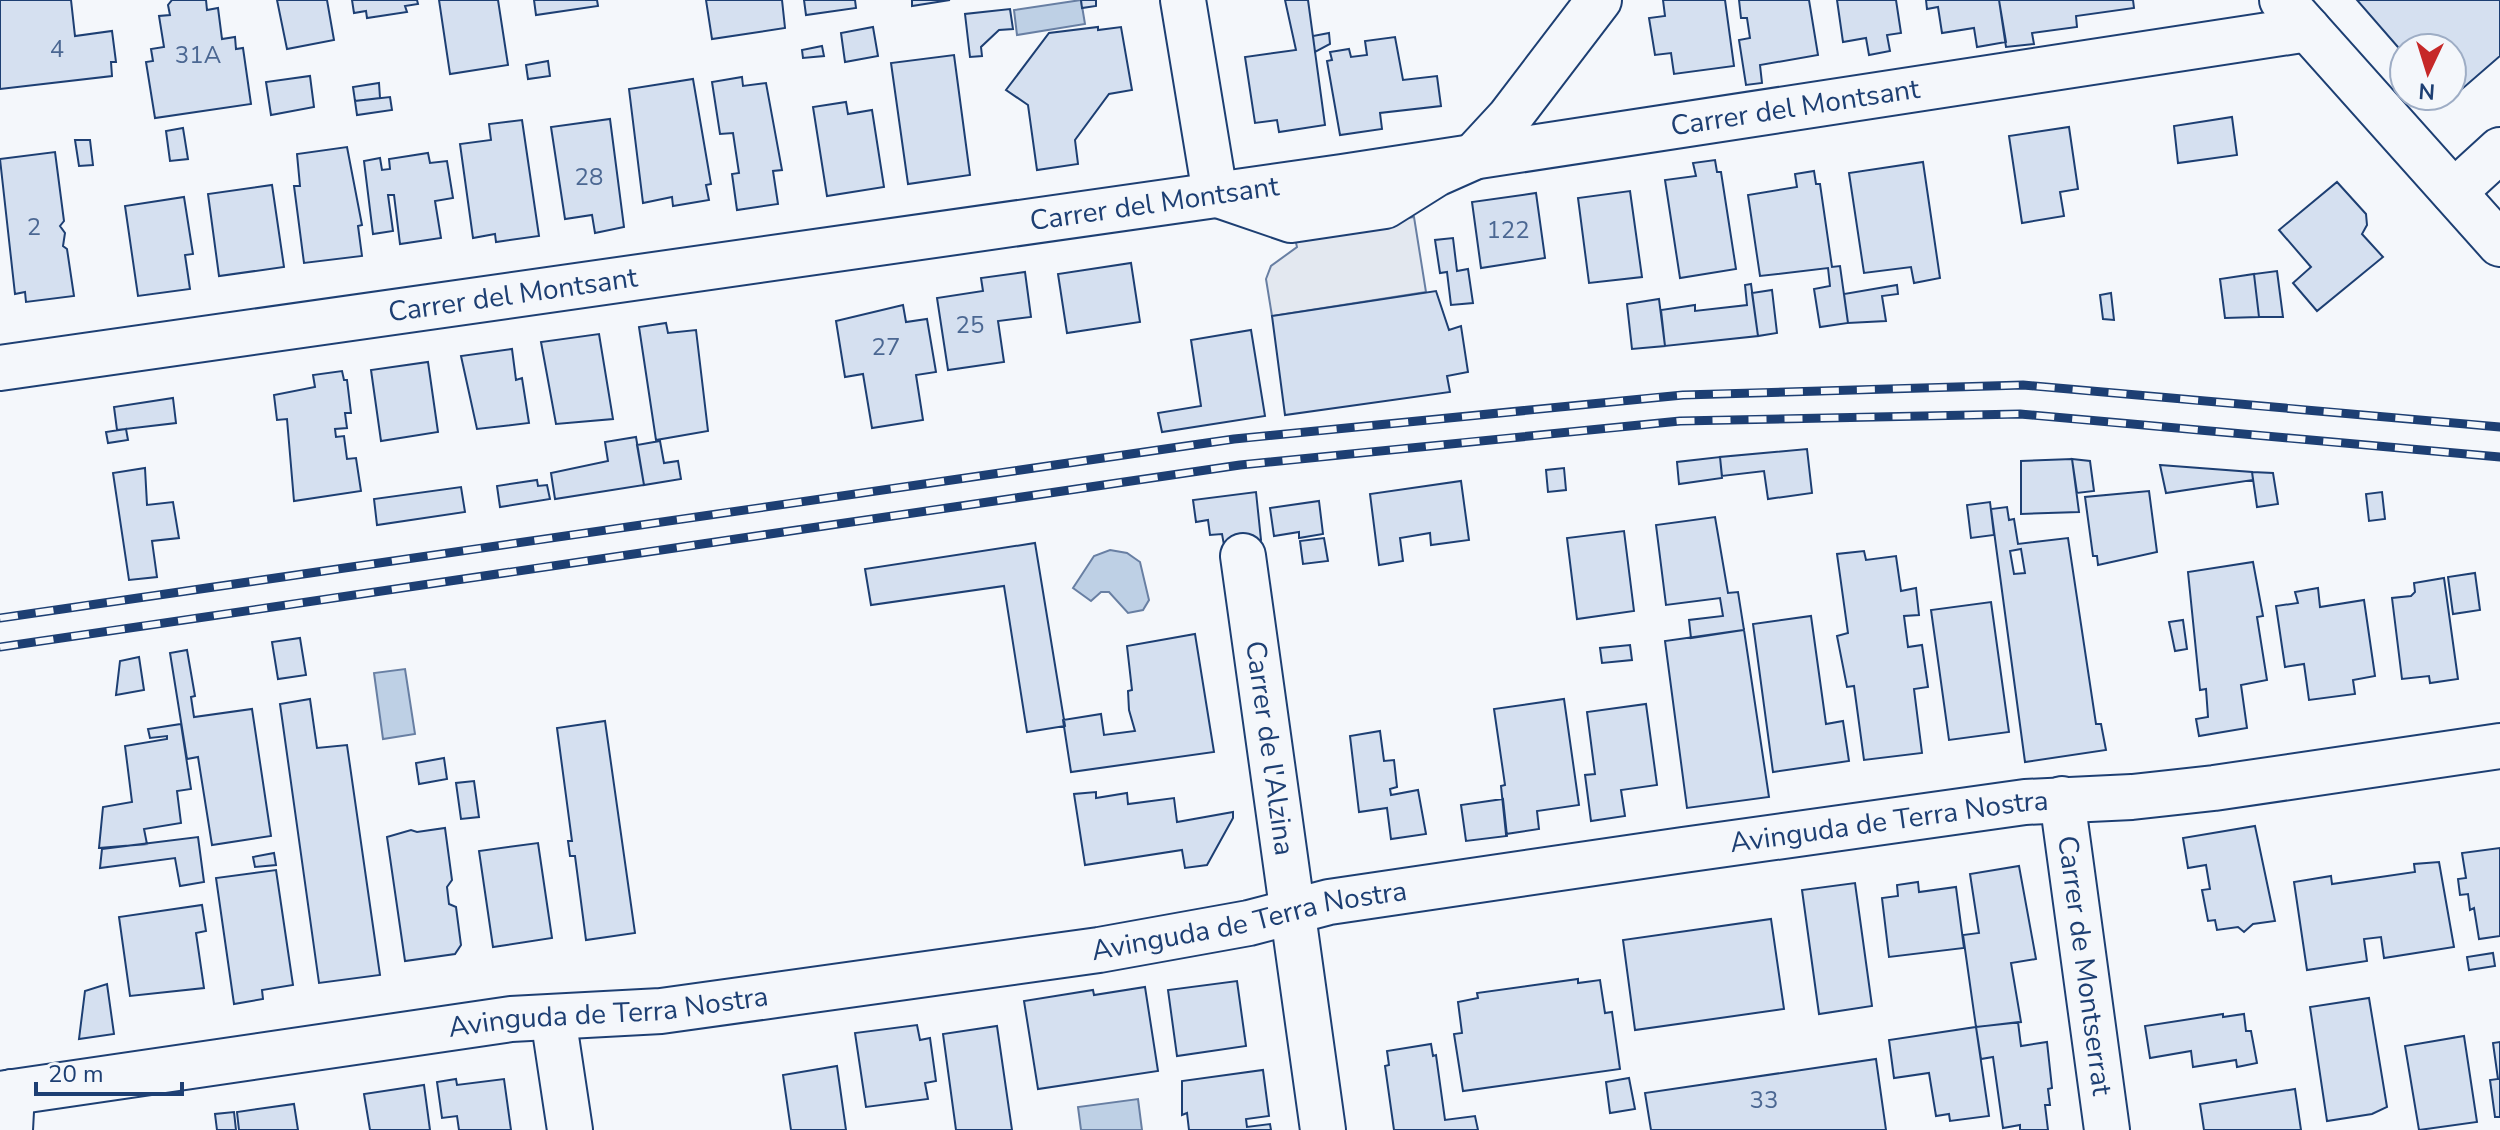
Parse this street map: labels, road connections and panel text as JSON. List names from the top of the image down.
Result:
{
  "streets": {
    "street": [
      "Carrer del Montsant",
      "Carrer de l'Alzina",
      "Avinguda de Terra Nostra",
      "Carrer de Montserrat"
    ]
  },
  "crossings": [
    ["Carrer de l'Alzina", "Avinguda de Terra Nostra"],
    ["Avinguda de Terra Nostra", "Carrer de Montserrat"]
  ],
  "house_numbers": [
    "4",
    "31A",
    "28",
    "2",
    "122",
    "25",
    "27",
    "33"
  ],
  "scale_bar": "20 m",
  "north": "bottom"
}
